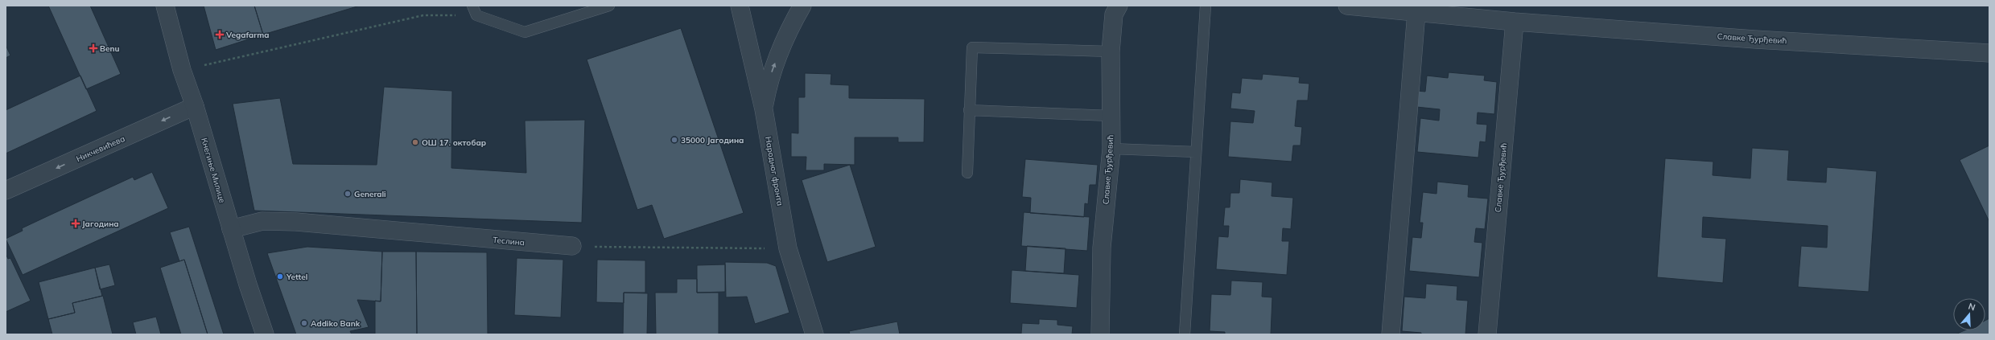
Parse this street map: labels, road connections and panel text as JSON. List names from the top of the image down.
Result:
{
  "streets": {
    "street": [
      "Славке Ђурђевић",
      "Никчевићева",
      "Кнегиње Милице",
      "Народног фронта",
      "Теслина"
    ]
  },
  "crossings": [
    ["Никчевићева", "Кнегиње Милице"],
    ["Кнегиње Милице", "Теслина"]
  ],
  "one_way": ["Никчевићева"],
  "places": {
    "health": ["Vegafarma", "Benu", "Јагодина"],
    "other": [
      "35000 Јагодина",
      "ОШ 17. октобар",
      "Generali",
      "Yettel",
      "Addiko Bank"
    ]
  },
  "north": "top"
}
